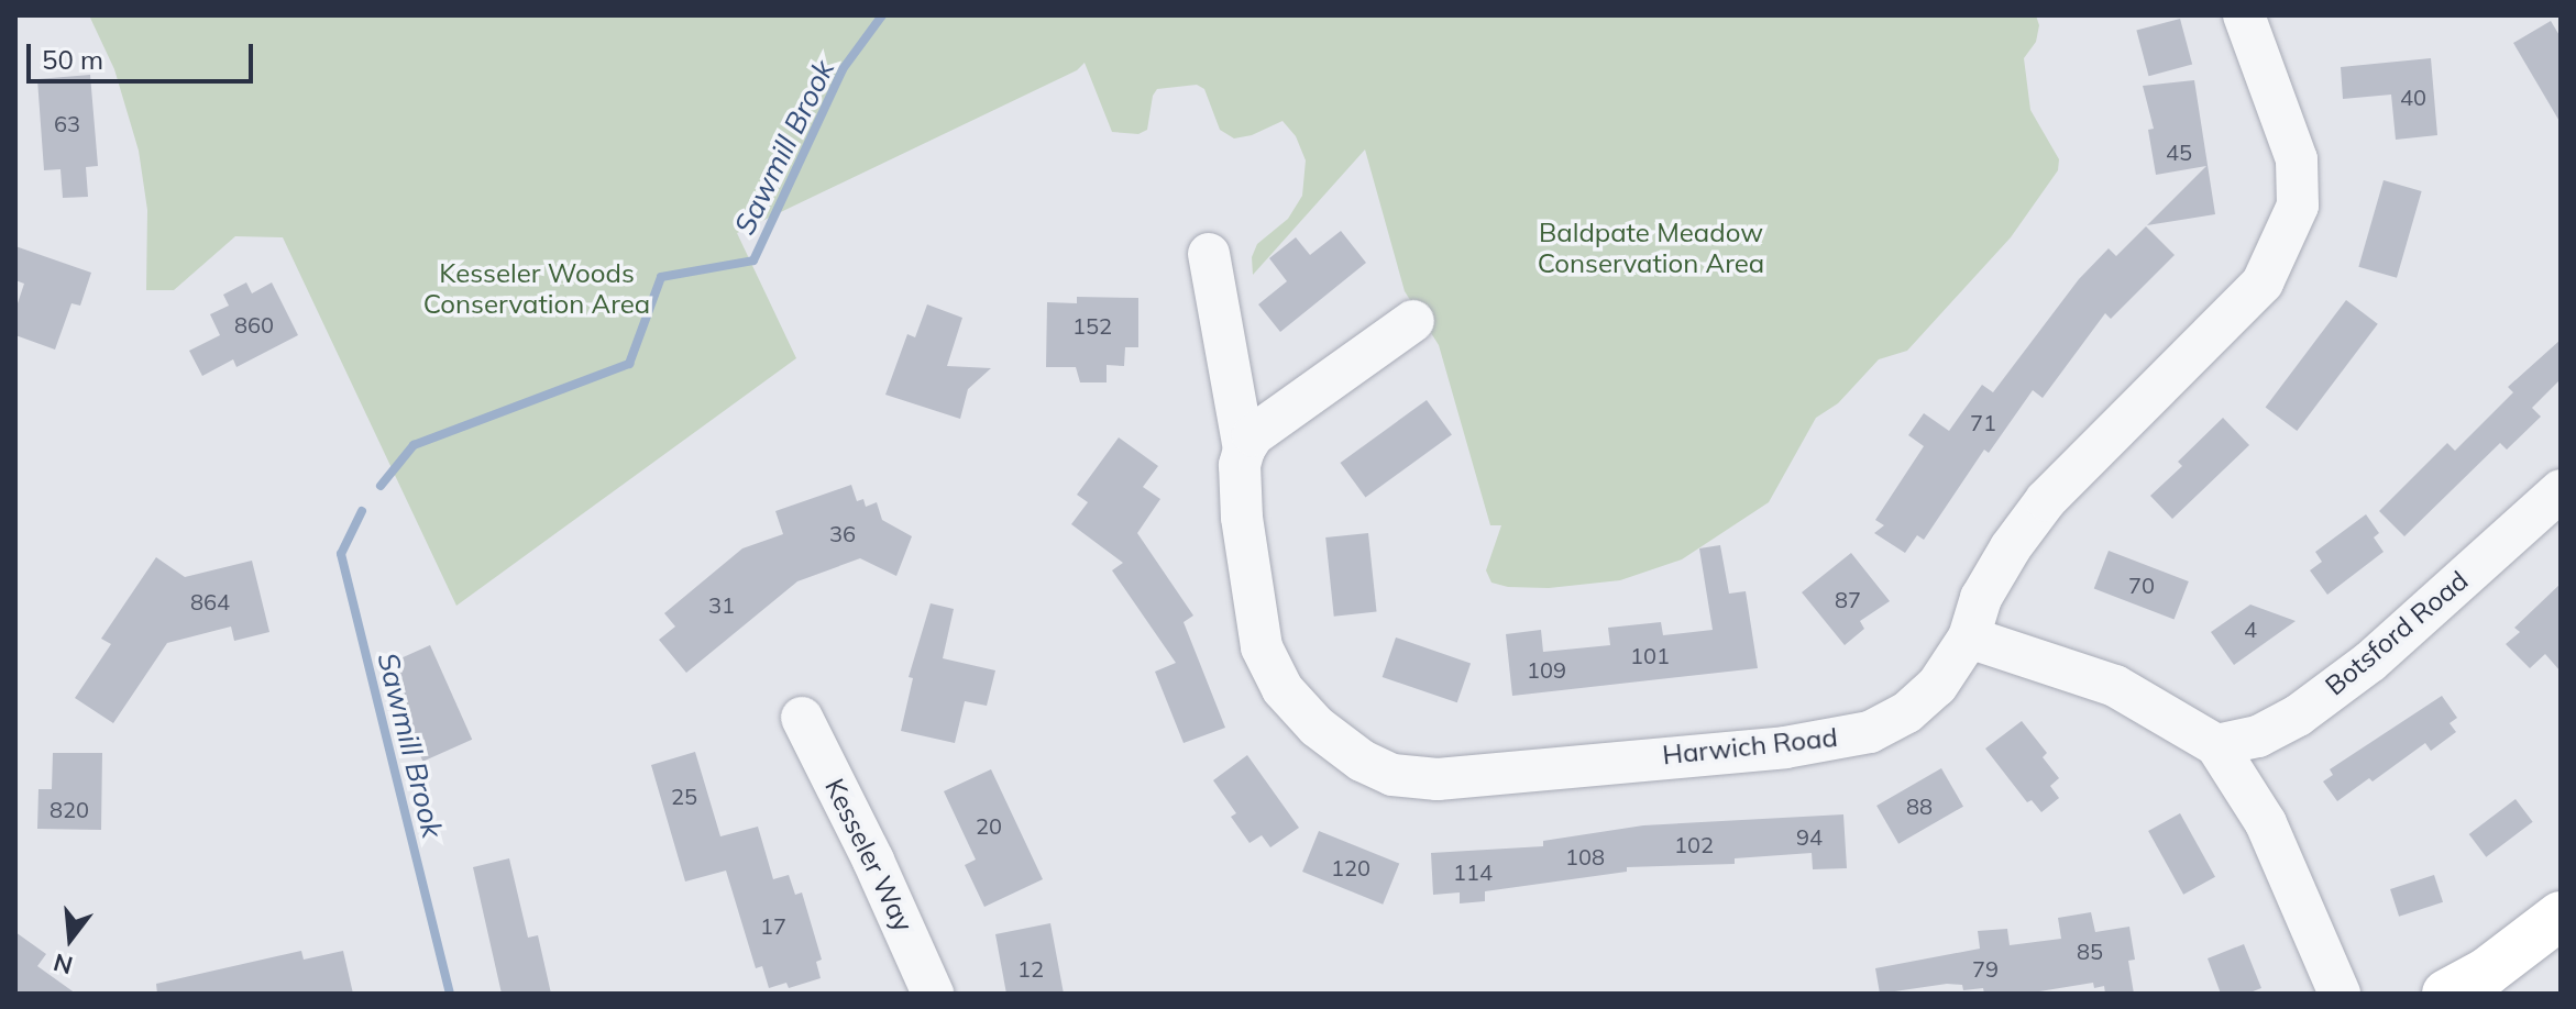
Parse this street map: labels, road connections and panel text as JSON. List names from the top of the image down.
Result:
{
  "streets": {
    "street": ["Botsford Road", "Harwich Road", "Kesseler Way"]
  },
  "water": ["Sawmill Brook"],
  "parks": ["Baldpate Meadow Conservation Area", "Kesseler Woods Conservation Area"],
  "house_numbers": [
    "40",
    "63",
    "45",
    "860",
    "152",
    "71",
    "36",
    "70",
    "87",
    "864",
    "31",
    "4",
    "101",
    "109",
    "25",
    "88",
    "820",
    "20",
    "94",
    "102",
    "108",
    "120",
    "114",
    "17",
    "85",
    "12",
    "79"
  ],
  "scale_bar": "50 m",
  "north": "bottom"
}
